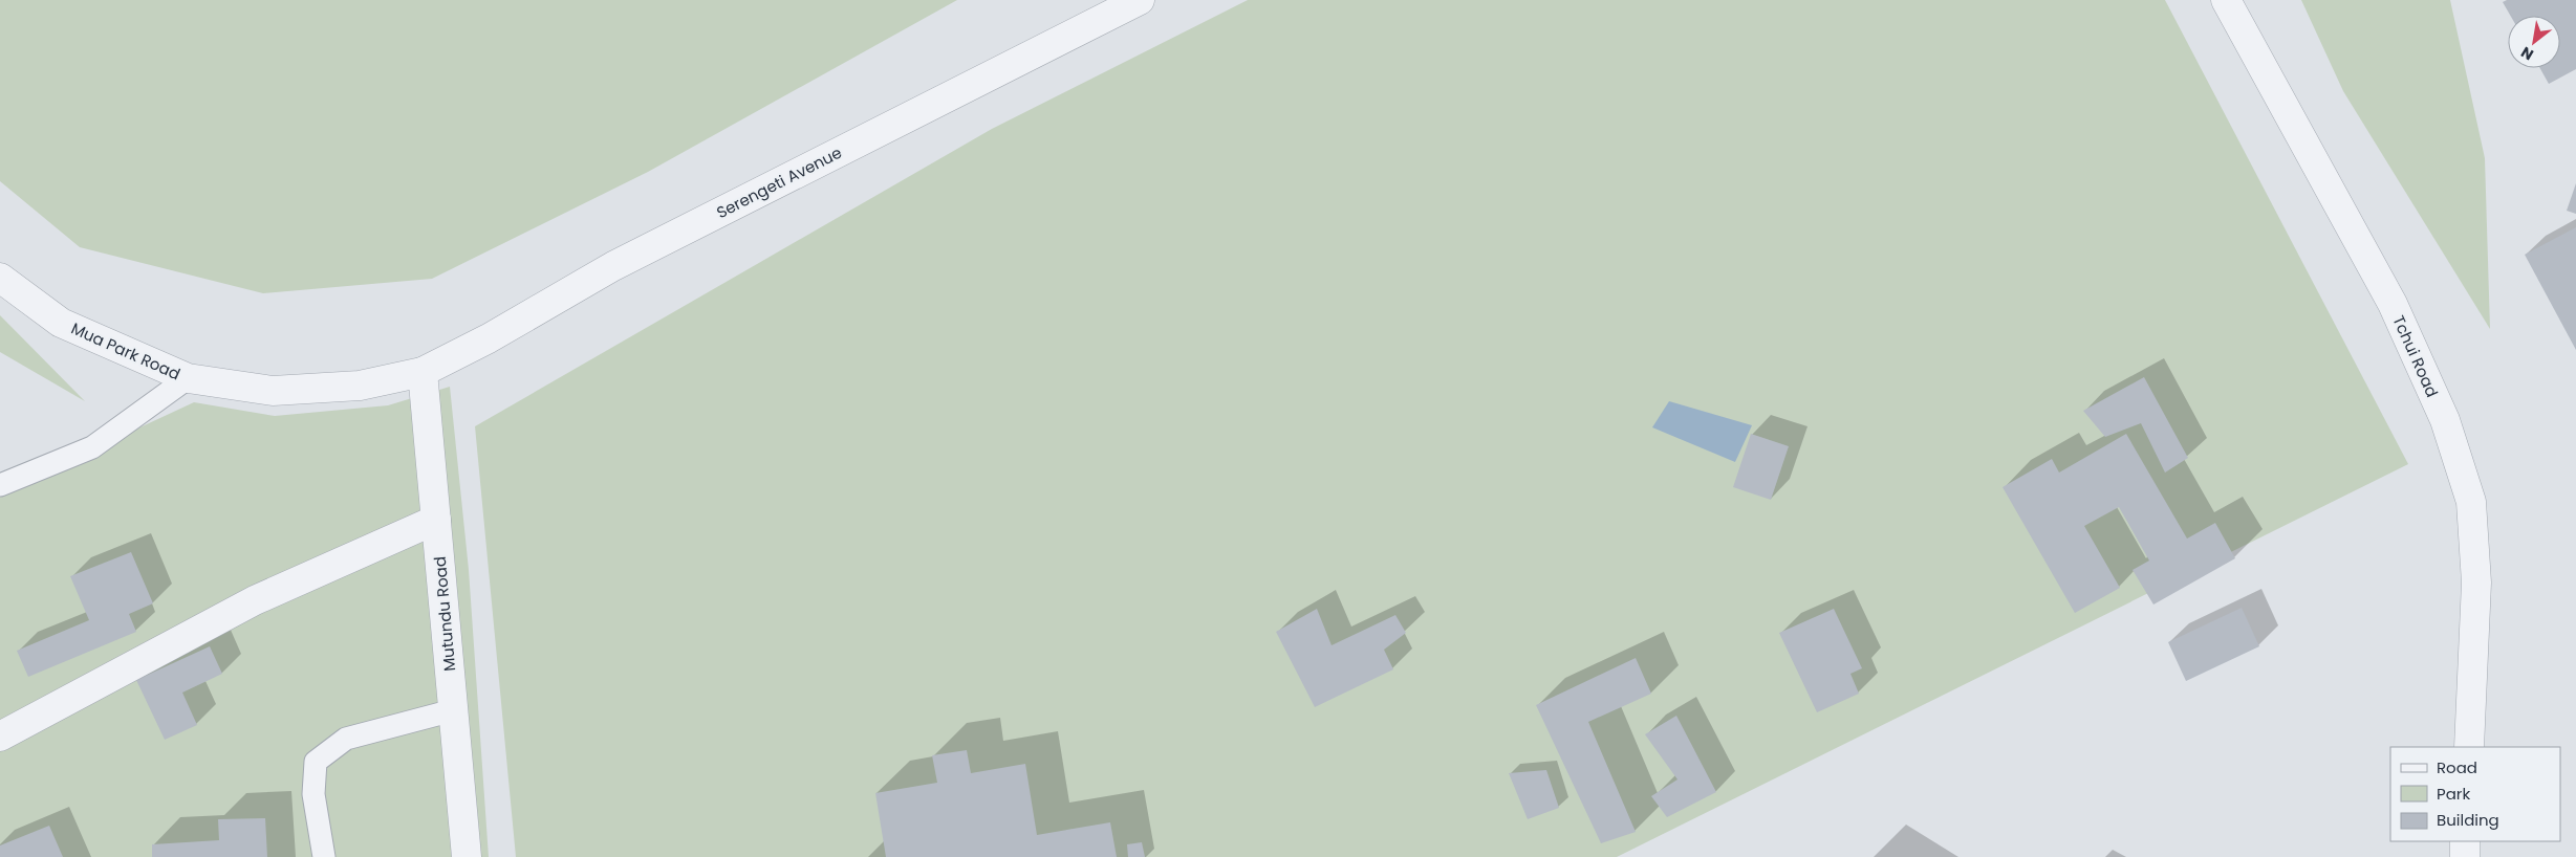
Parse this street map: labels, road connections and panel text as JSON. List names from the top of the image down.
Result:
{
  "streets": {
    "street": [
      "Serengeti Avenue",
      "Mua Park Road",
      "Tchui Road",
      "Mutundu Road"
    ]
  },
  "crossings": [
    ["Serengeti Avenue", "Mua Park Road"],
    ["Serengeti Avenue", "Mutundu Road"],
    ["Mua Park Road", "Mutundu Road"]
  ],
  "legend": ["Road", "Park", "Building"],
  "north": "bottom left"
}
